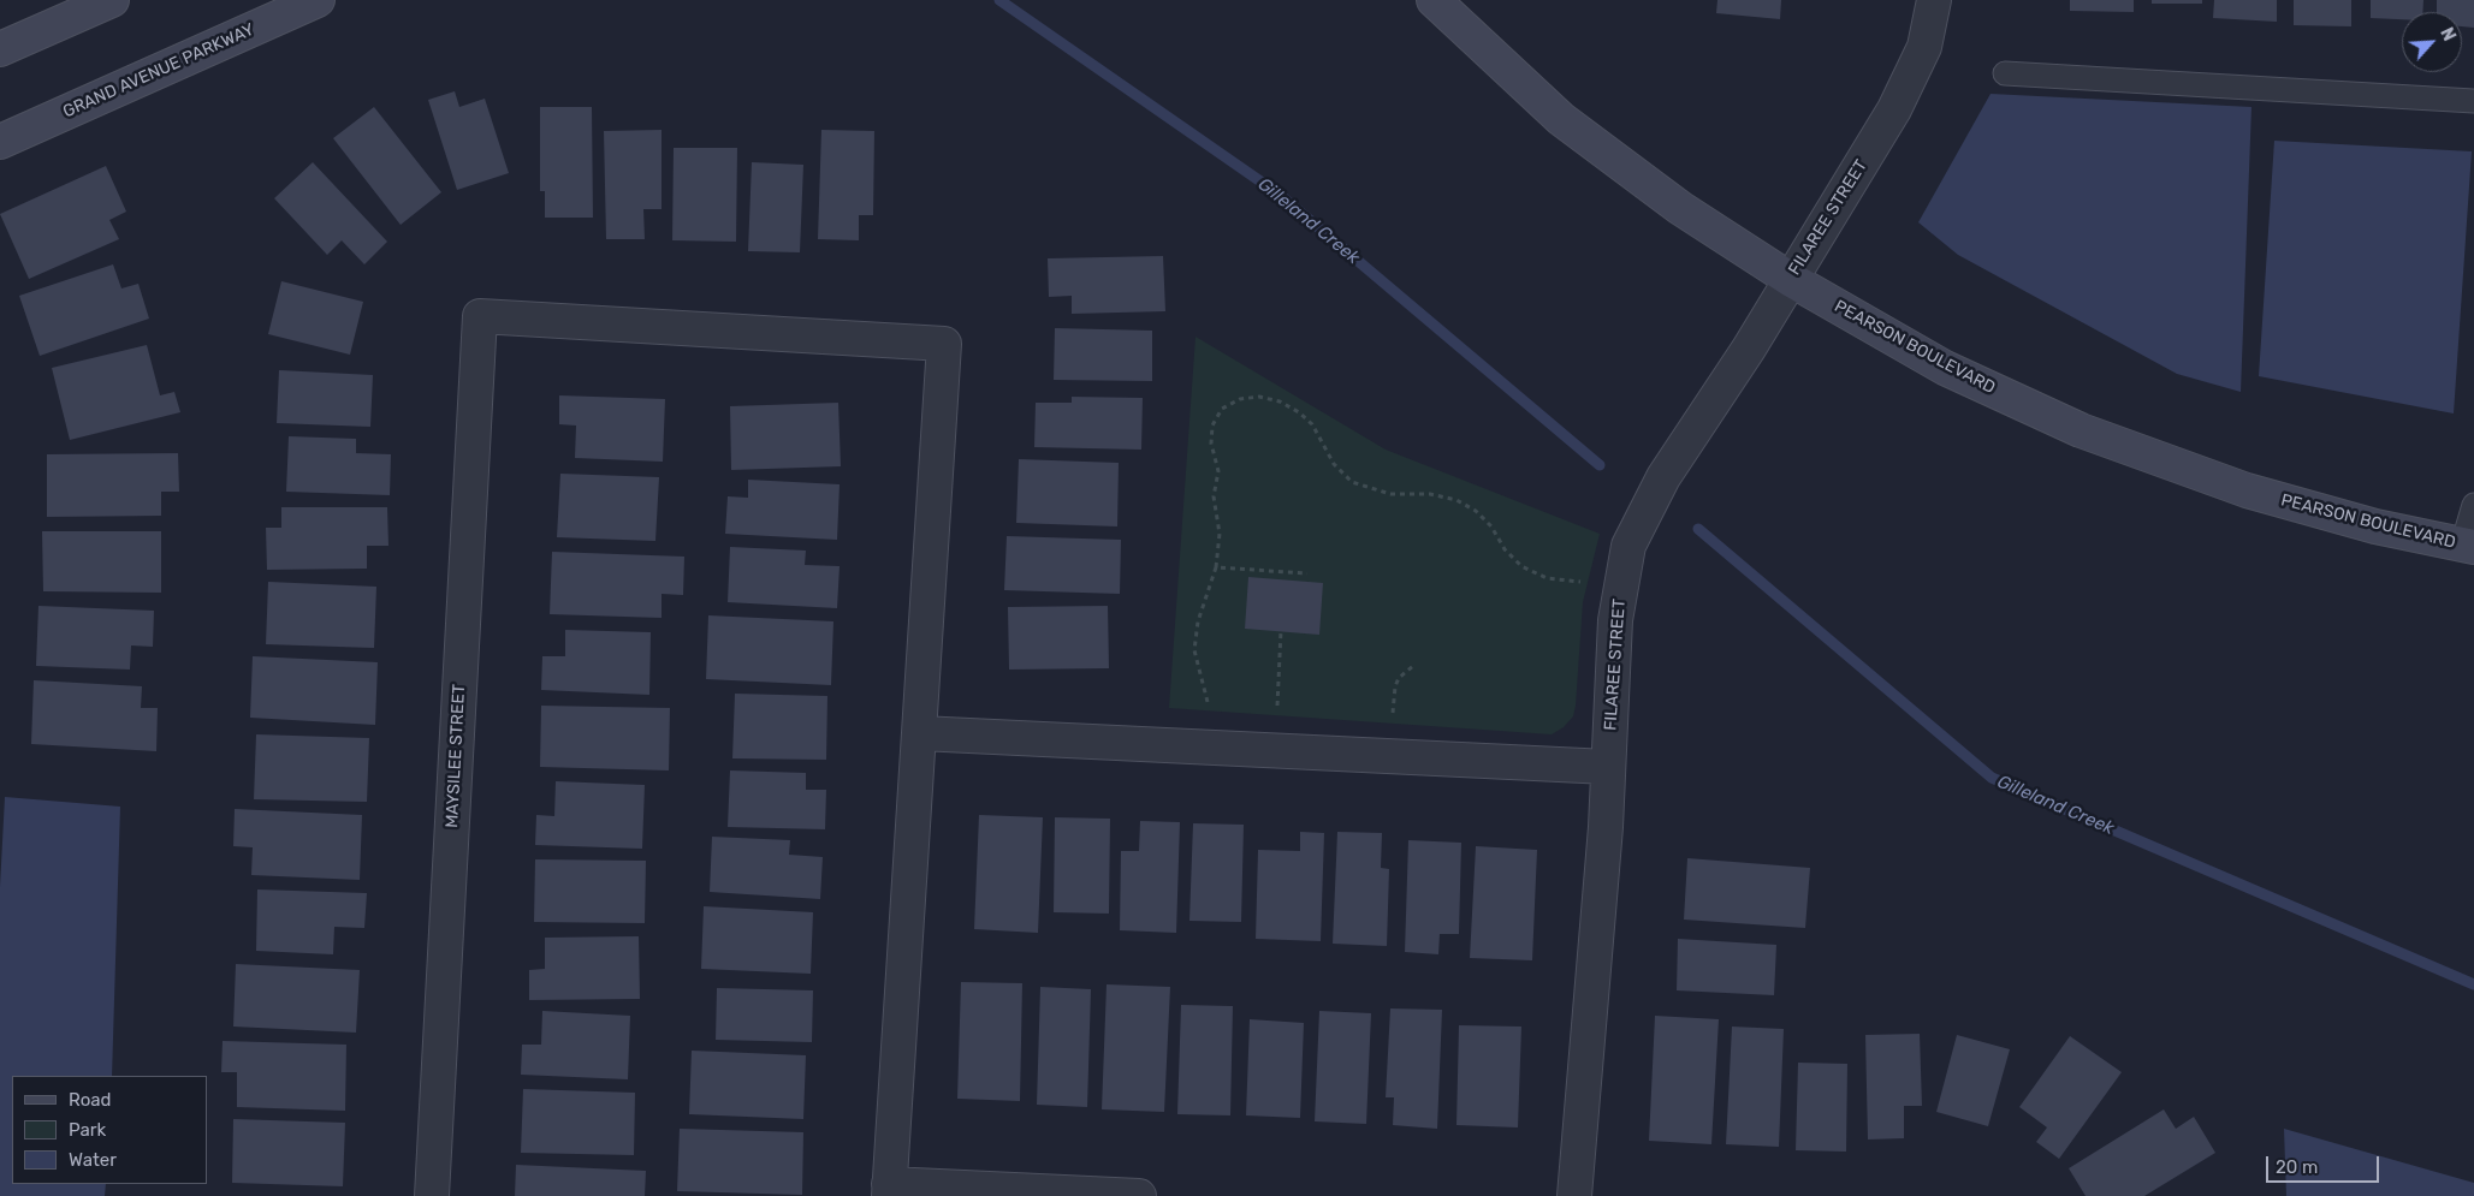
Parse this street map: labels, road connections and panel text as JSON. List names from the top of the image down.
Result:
{
  "streets": {
    "street": [
      "GRAND AVENUE PARKWAY",
      "FILAREE STREET",
      "PEARSON BOULEVARD",
      "MAYSILEE STREET"
    ]
  },
  "crossings": [
    ["FILAREE STREET", "PEARSON BOULEVARD"]
  ],
  "water": ["Gilleland Creek"],
  "legend": ["Road", "Park", "Water"],
  "scale_bar": "20 m",
  "north": "top right"
}
